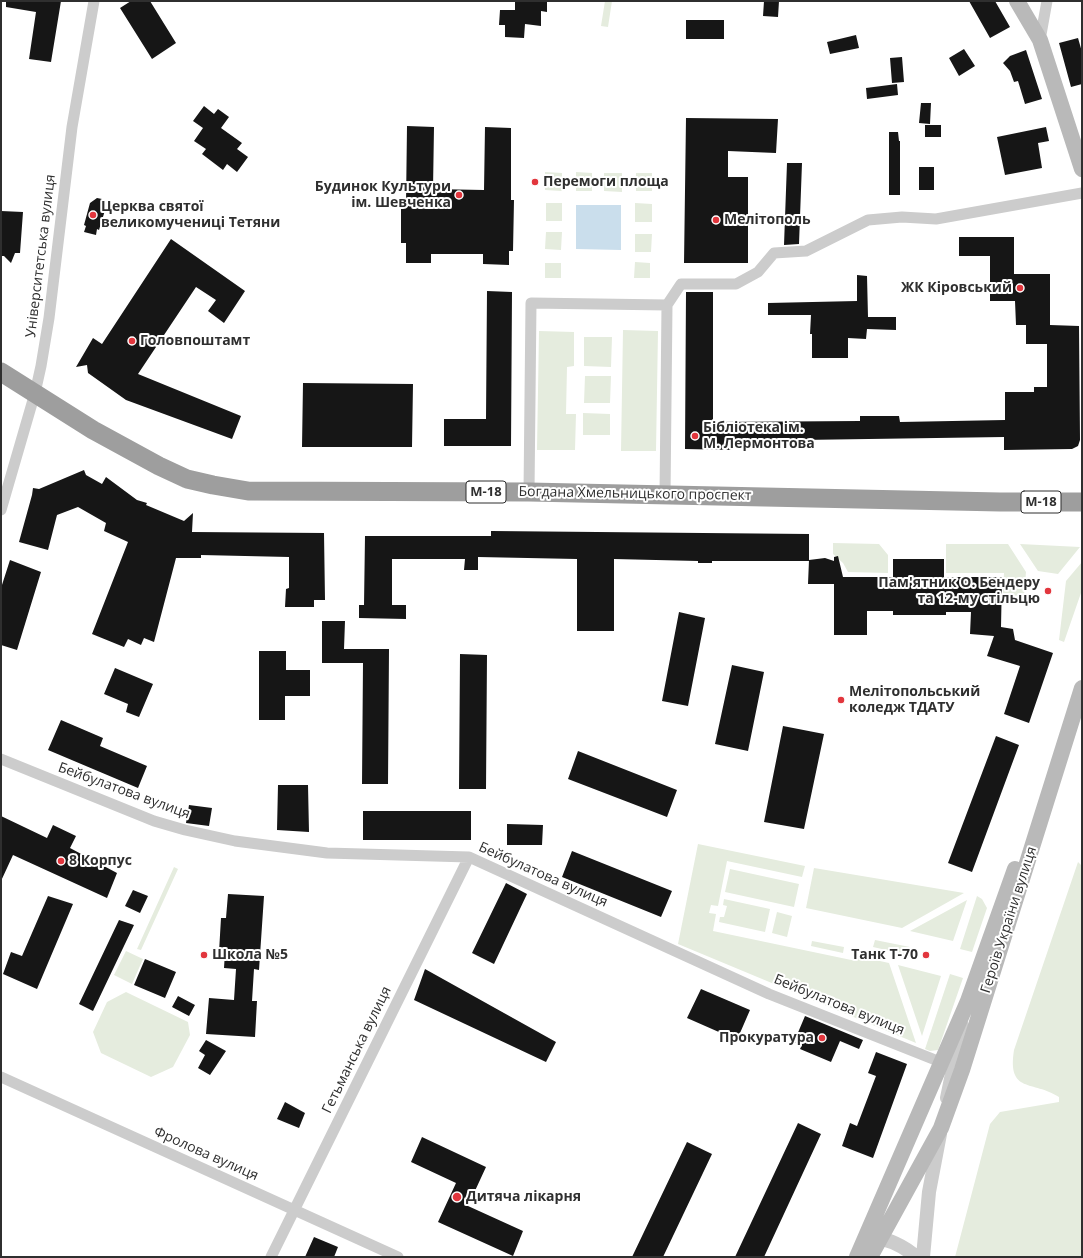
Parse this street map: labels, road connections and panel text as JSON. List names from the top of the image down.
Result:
{
  "streets": {
    "highway": ["М-18", "Богдана Хмельницького проспект"],
    "main road": ["Героїв України вулиця"],
    "street": [
      "Університетська вулиця",
      "Бейбулатова вулиця",
      "Гетьманська вулиця",
      "Фролова вулиця"
    ]
  },
  "crossings": [
    ["Університетська вулиця", "Богдана Хмельницького проспект"],
    ["Бейбулатова вулиця", "Героїв України вулиця"],
    ["Бейбулатова вулиця", "Гетьманська вулиця"],
    ["Гетьманська вулиця", "Фролова вулиця"]
  ],
  "places": [
    "Перемоги площа",
    "Будинок Культури ім. Шевченка",
    "Церква святої великомучениці Тетяни",
    "Мелітополь",
    "ЖК Кіровський",
    "Головпоштамт",
    "Бібліотека ім. М. Лермонтова",
    "Пам'ятник О. Бендеру та 12-му стільцю",
    "Мелітопольський коледж ТДАТУ",
    "8 Корпус",
    "Школа №5",
    "Танк Т-70",
    "Прокуратура",
    "Дитяча лікарня"
  ]
}
